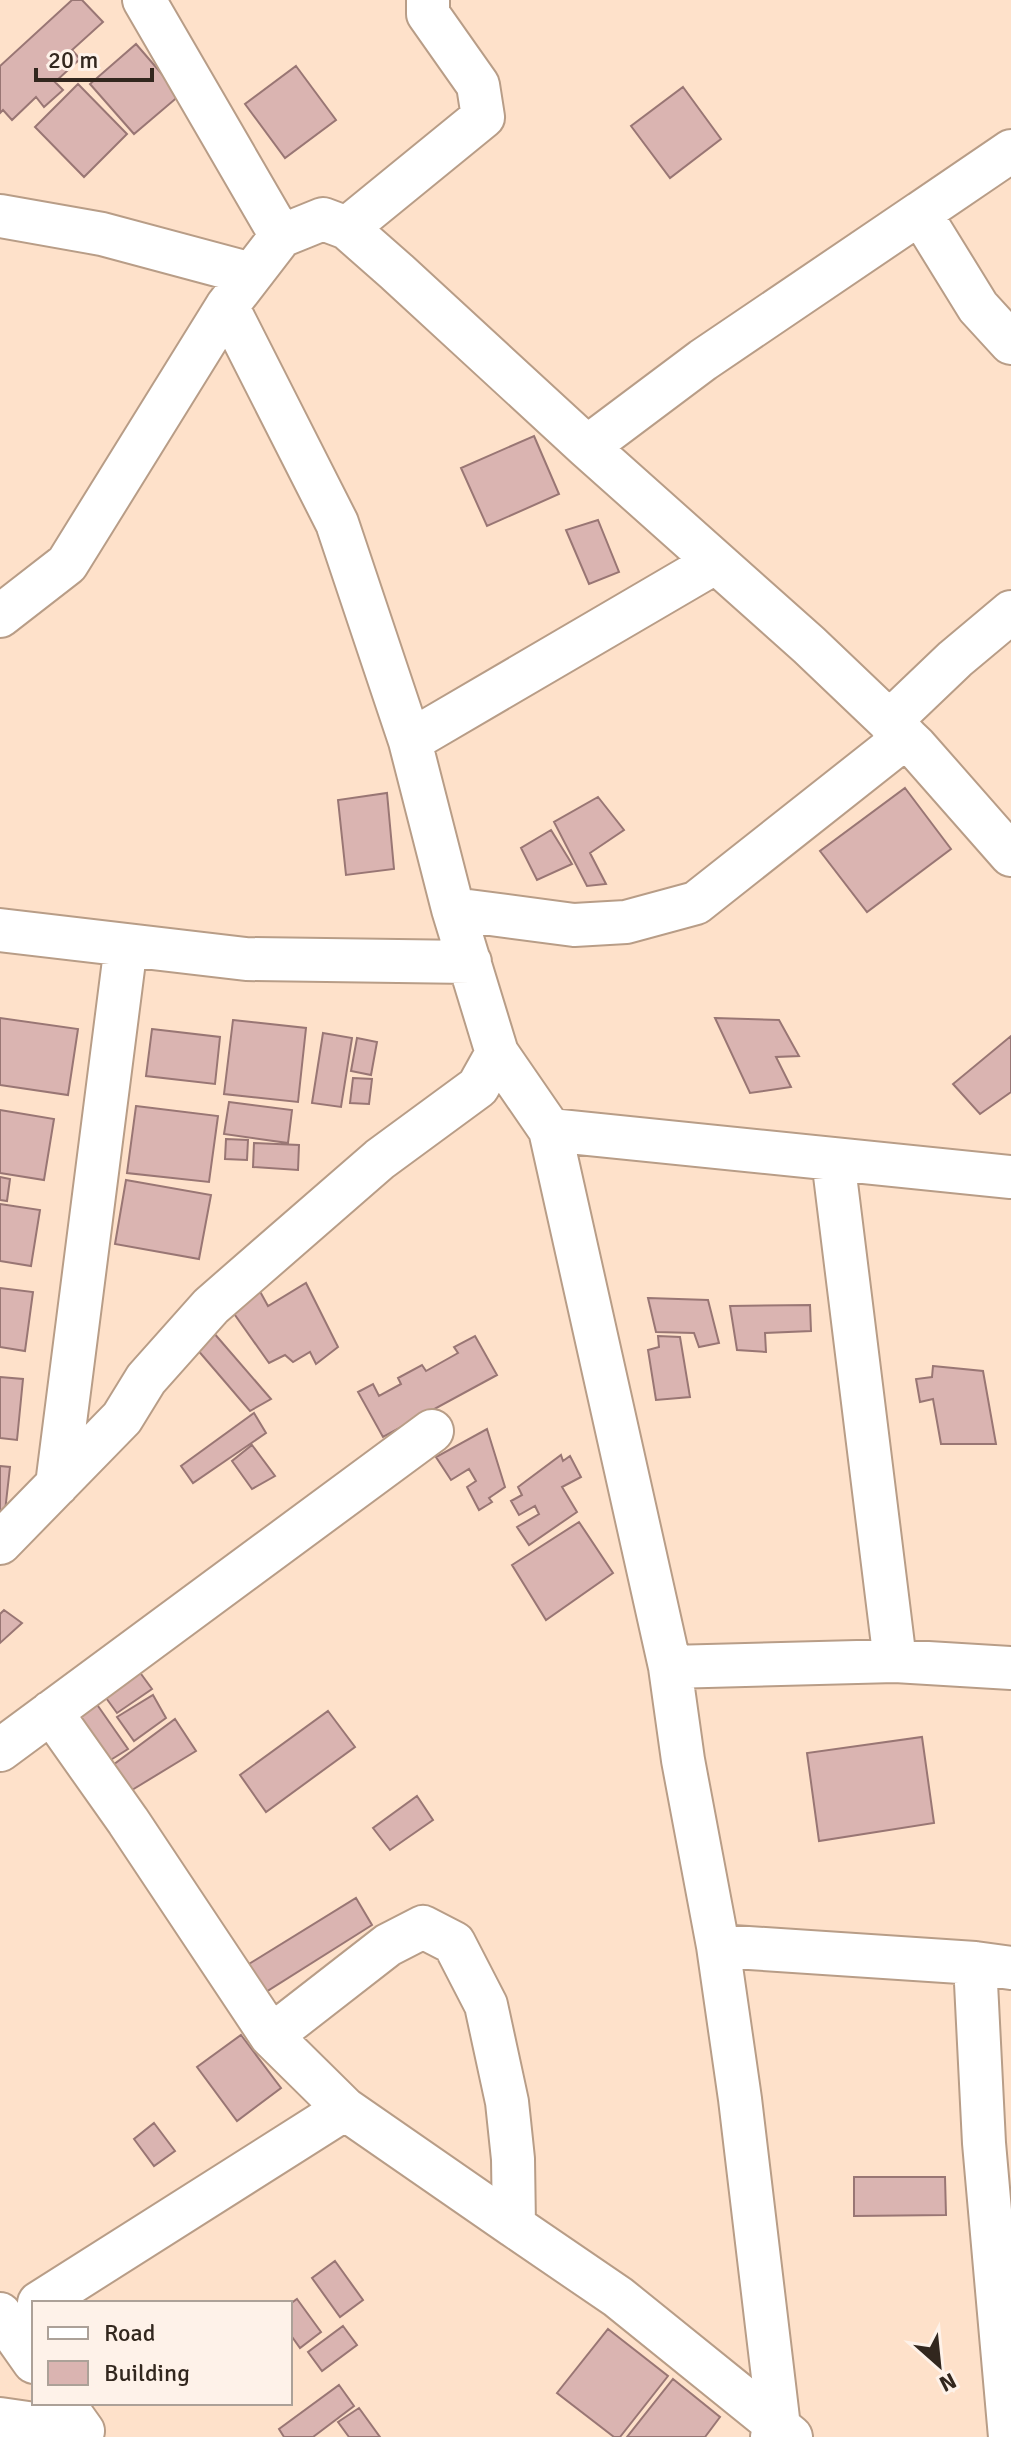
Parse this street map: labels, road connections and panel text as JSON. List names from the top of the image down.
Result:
{
  "legend": ["Road", "Building"],
  "scale_bar": "20 m",
  "north": "bottom right"
}
